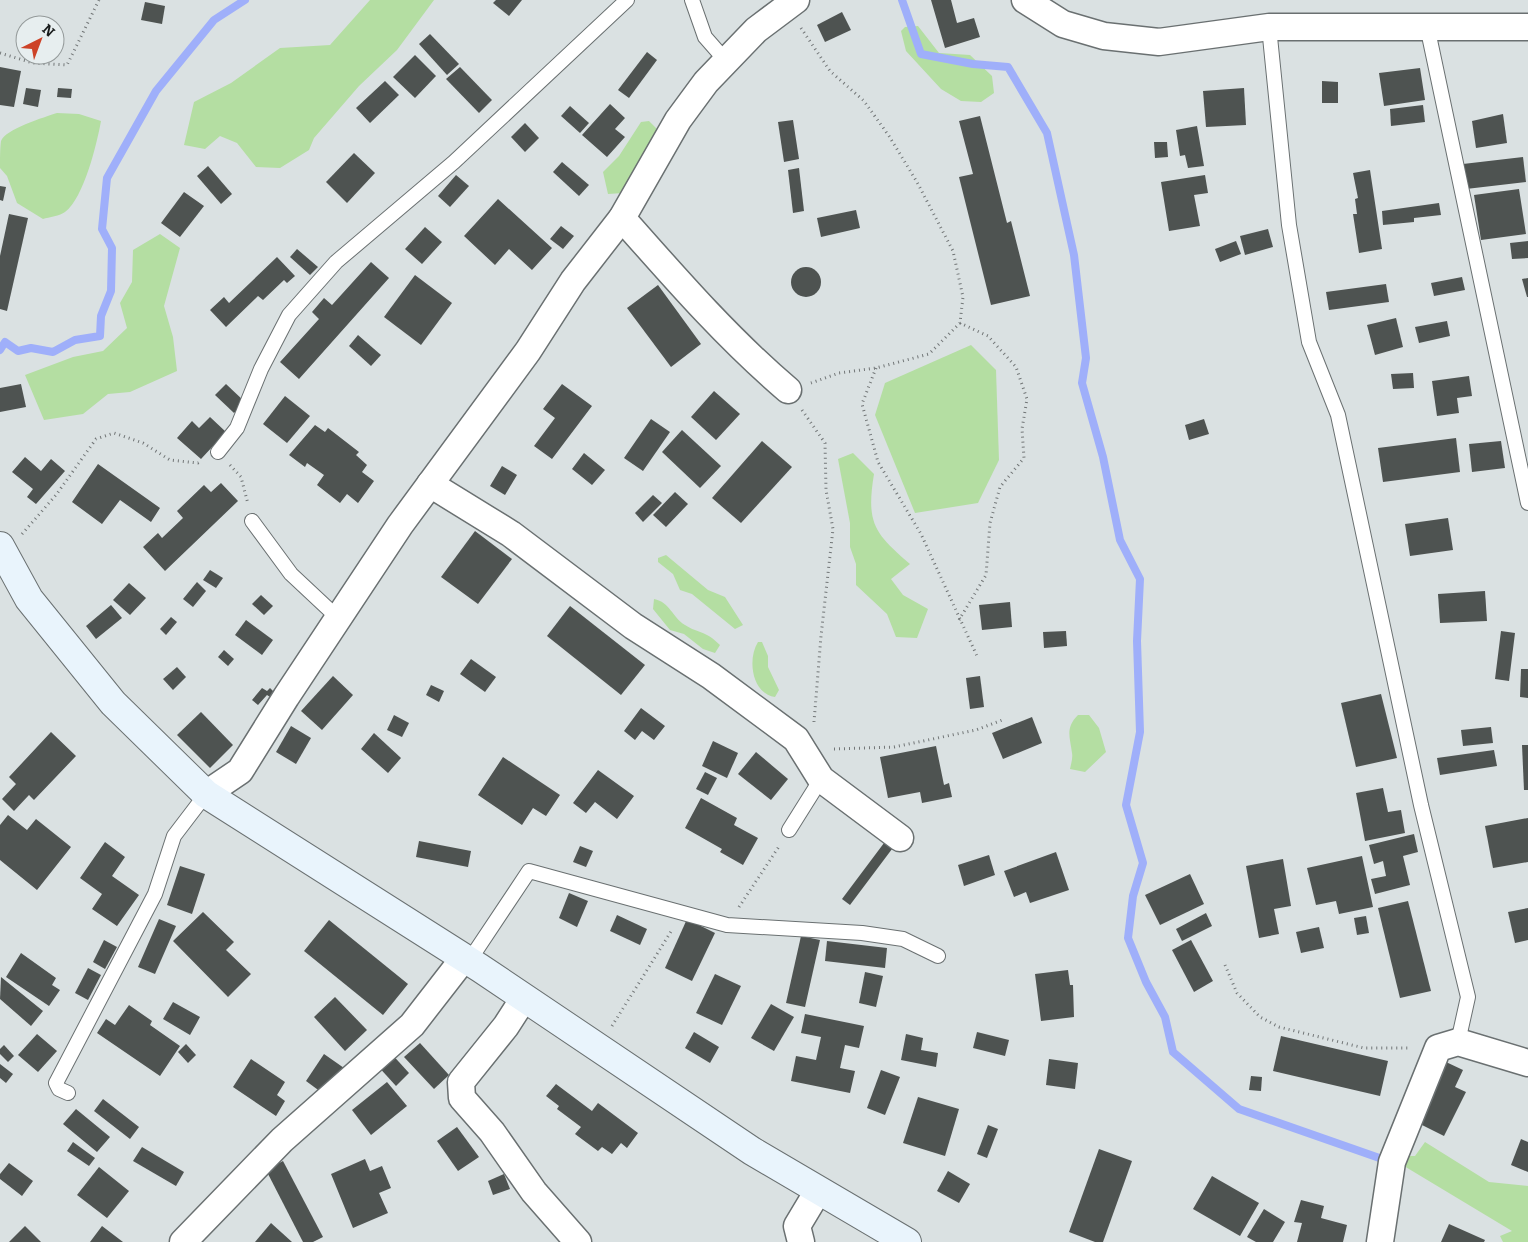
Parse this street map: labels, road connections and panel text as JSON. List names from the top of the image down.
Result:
{
  "north": "top right"
}
